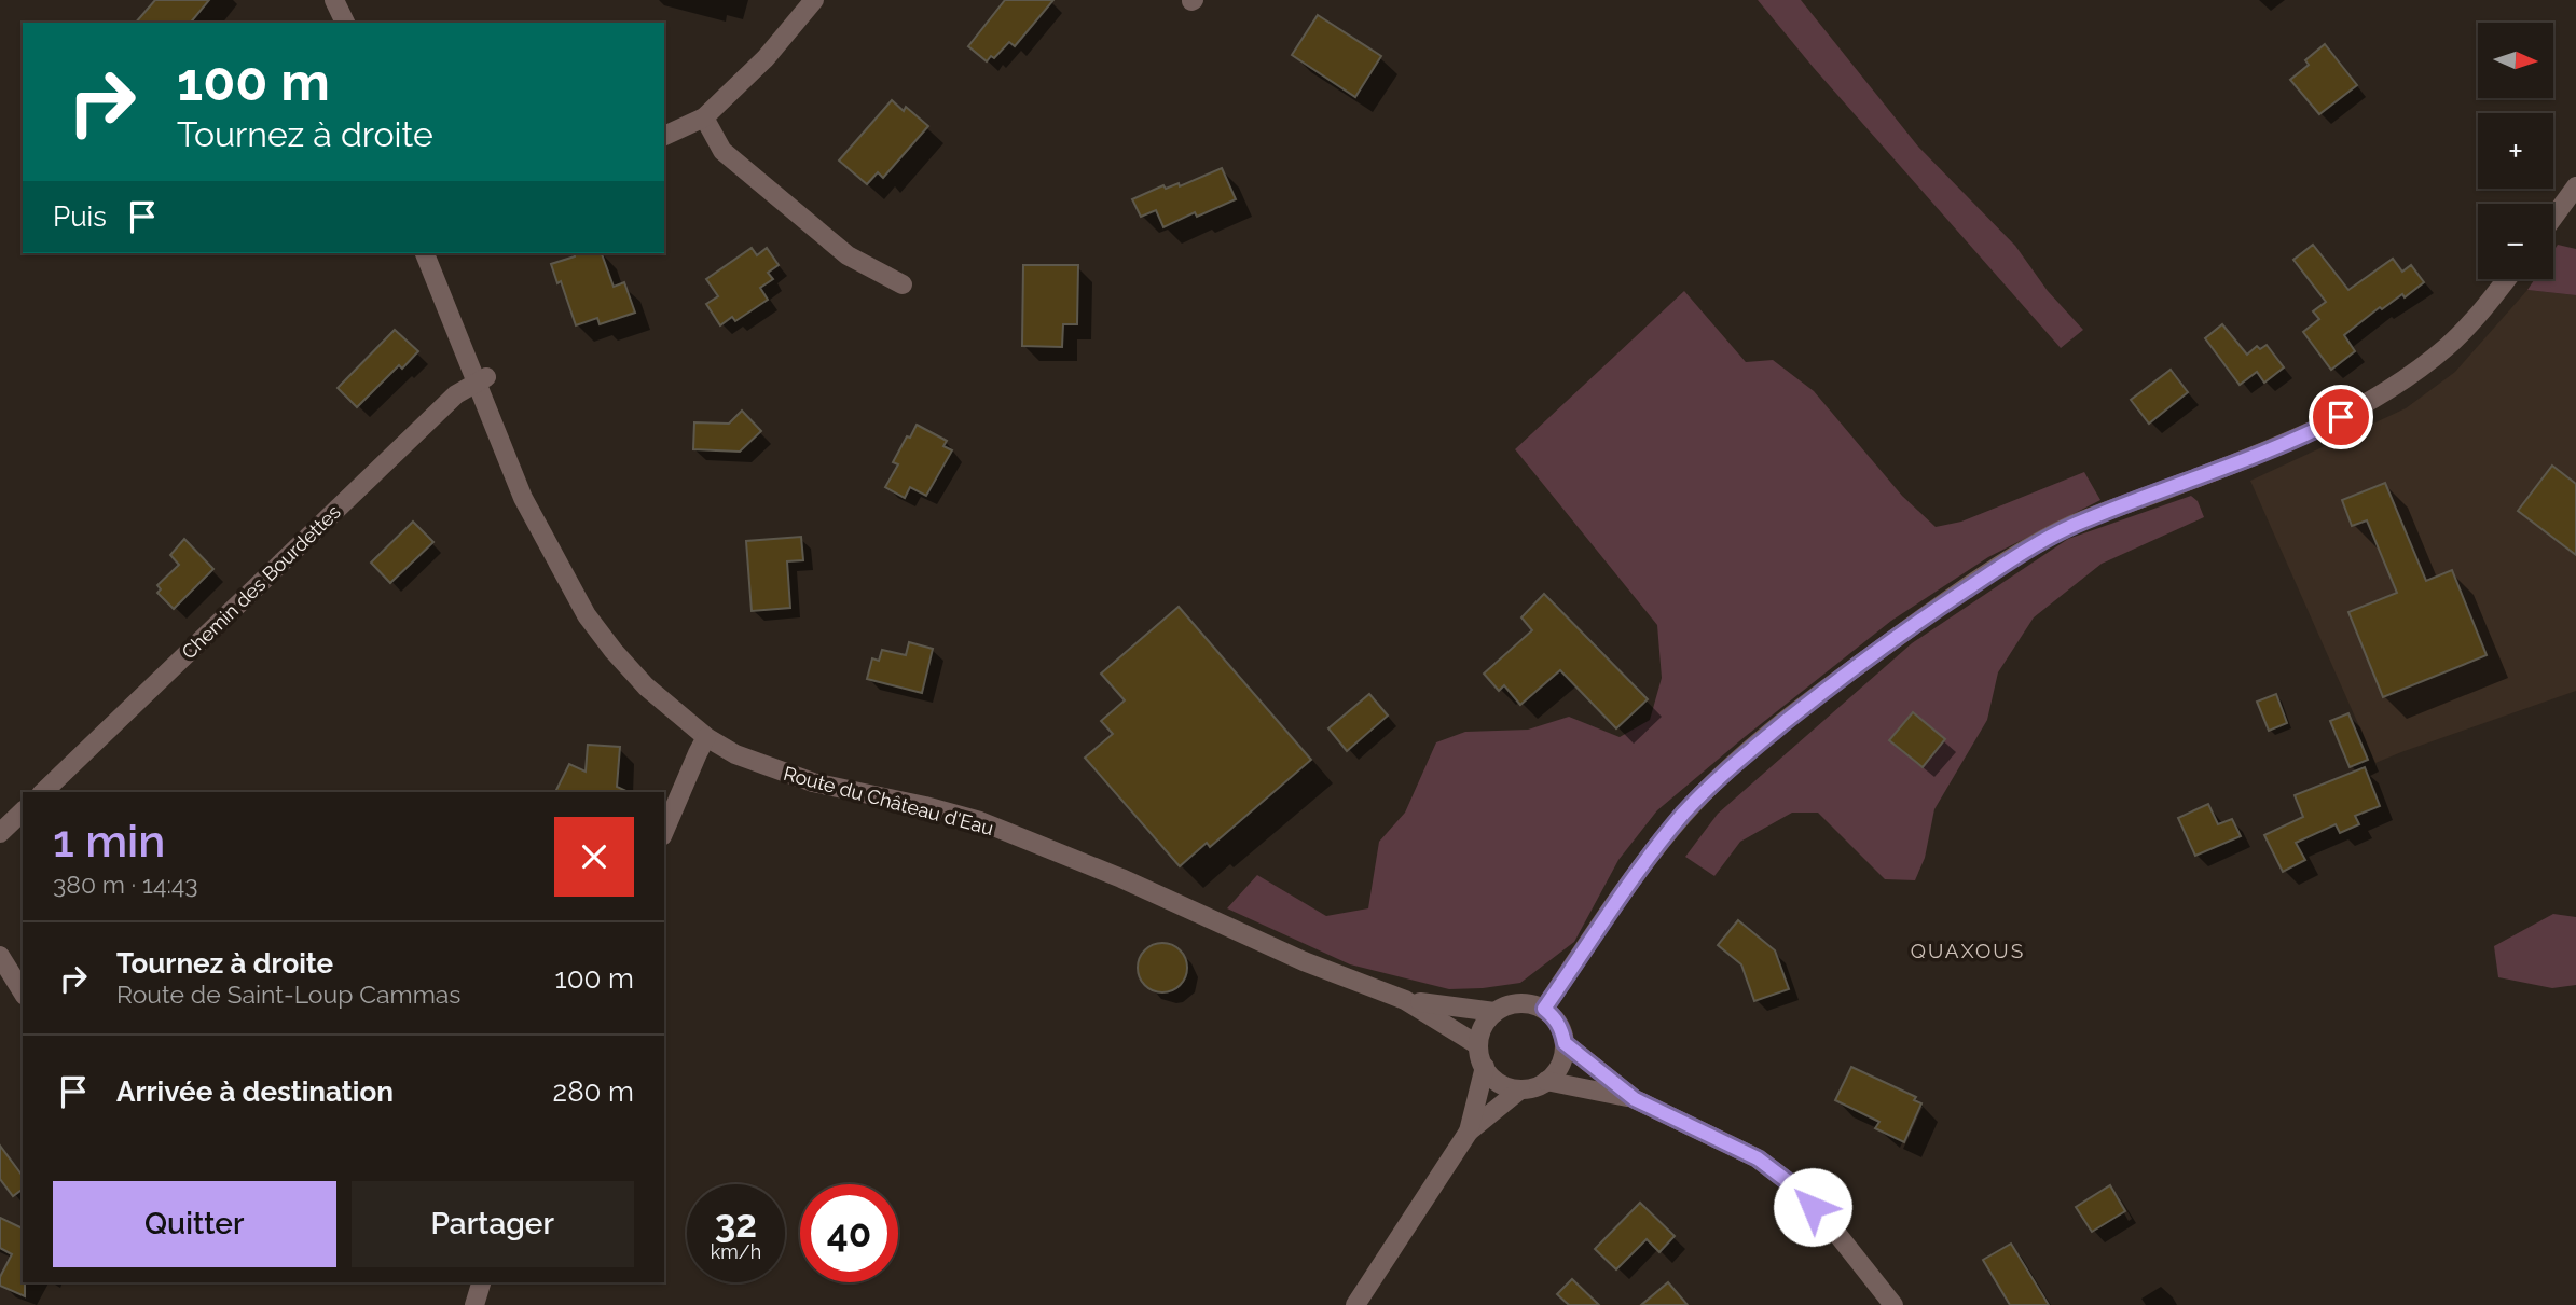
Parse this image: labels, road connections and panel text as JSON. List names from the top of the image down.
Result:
{
  "streets": {
    "street": ["Chemin des Bourdettes", "Route du Château d'Eau"]
  },
  "crossings": [
    ["Chemin des Bourdettes", "Route du Château d'Eau"]
  ],
  "districts": ["QUAXOUS"],
  "north": "right",
  "page": {
    "map_buttons": ["+", "−"],
    "turn": ["100 m", "Tournez à droite"],
    "then": "Puis",
    "heading": ["1 min", "380 m · 14:43"],
    "list": [
      {
        "name": "Tournez à droite",
        "note": "Route de Saint-Loup Cammas",
        "value": "100 m"
      },
      {
        "name": "Arrivée à destination",
        "value": "280 m"
      }
    ],
    "buttons": ["Quitter", "Partager"],
    "speed": "32 km/h",
    "limit": "40"
  }
}
